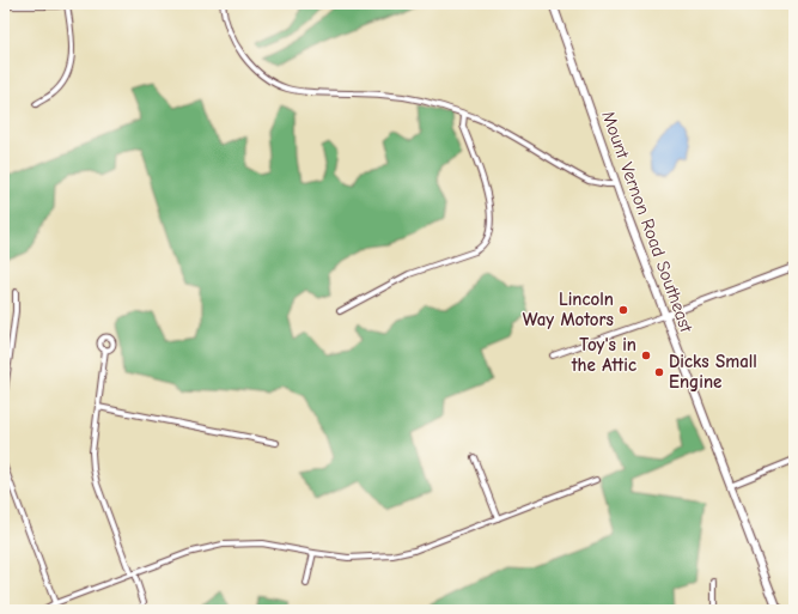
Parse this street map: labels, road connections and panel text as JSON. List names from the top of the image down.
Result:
{
  "streets": {
    "main road": ["Mount Vernon Road Southeast"]
  },
  "places": ["Lincoln Way Motors", "Toy's in the Attic", "Dicks Small Engine"]
}
